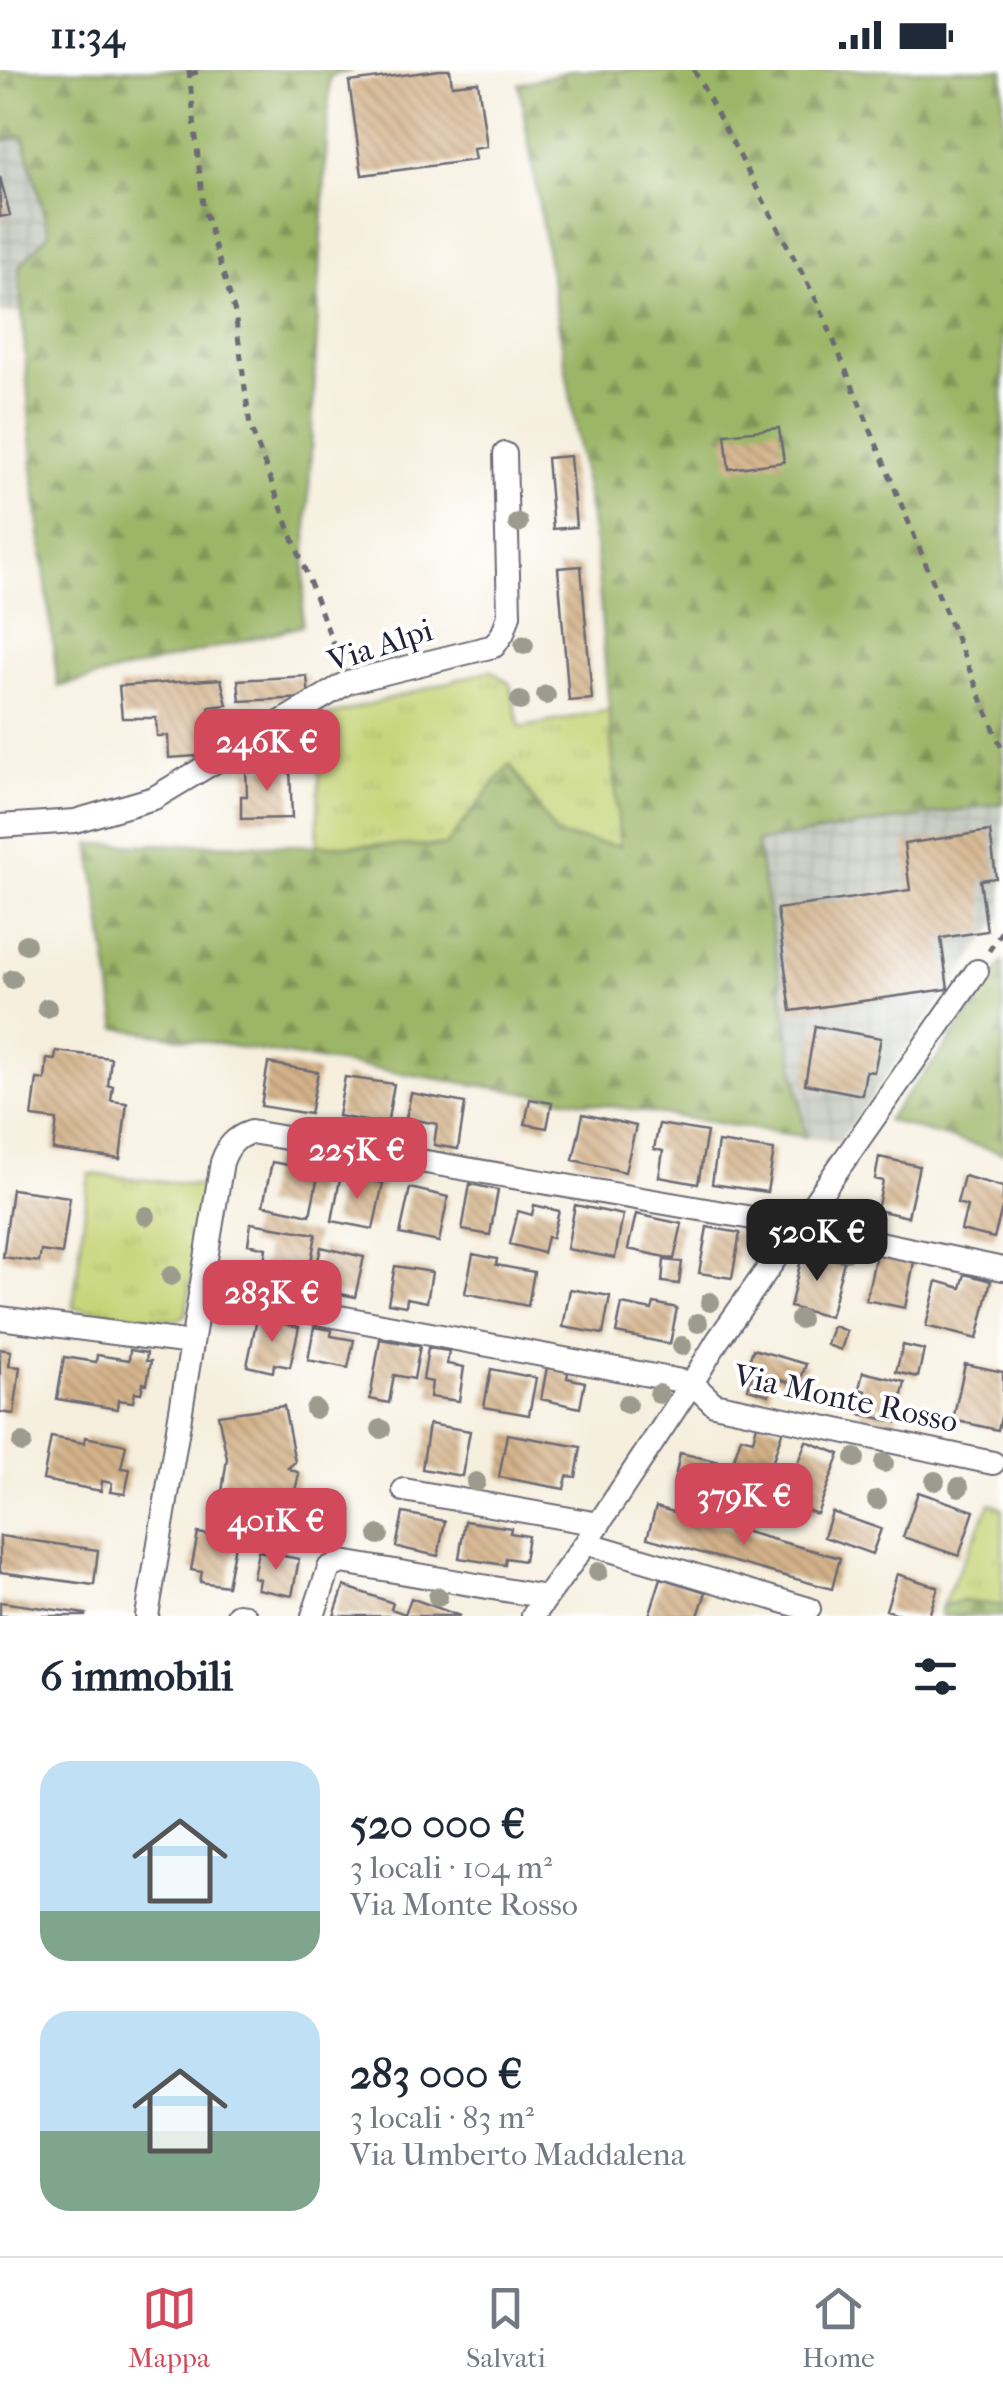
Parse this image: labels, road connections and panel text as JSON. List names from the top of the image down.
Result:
{
  "streets": {
    "street": ["Via Alpi", "Via Monte Rosso"]
  },
  "page": {
    "status": "11:34",
    "price": [
      "246K €",
      "225K €",
      "520K €",
      "283K €",
      "379K €",
      "401K €"
    ],
    "heading": "6 immobili",
    "list": [
      {
        "name": "520 000 €",
        "note": "3 locali · 104 m² · Via Monte Rosso"
      },
      {
        "name": "283 000 €",
        "note": "3 locali · 83 m² · Via Umberto Maddalena"
      }
    ],
    "tabs": ["Mappa", "Salvati", "Home"]
  }
}
